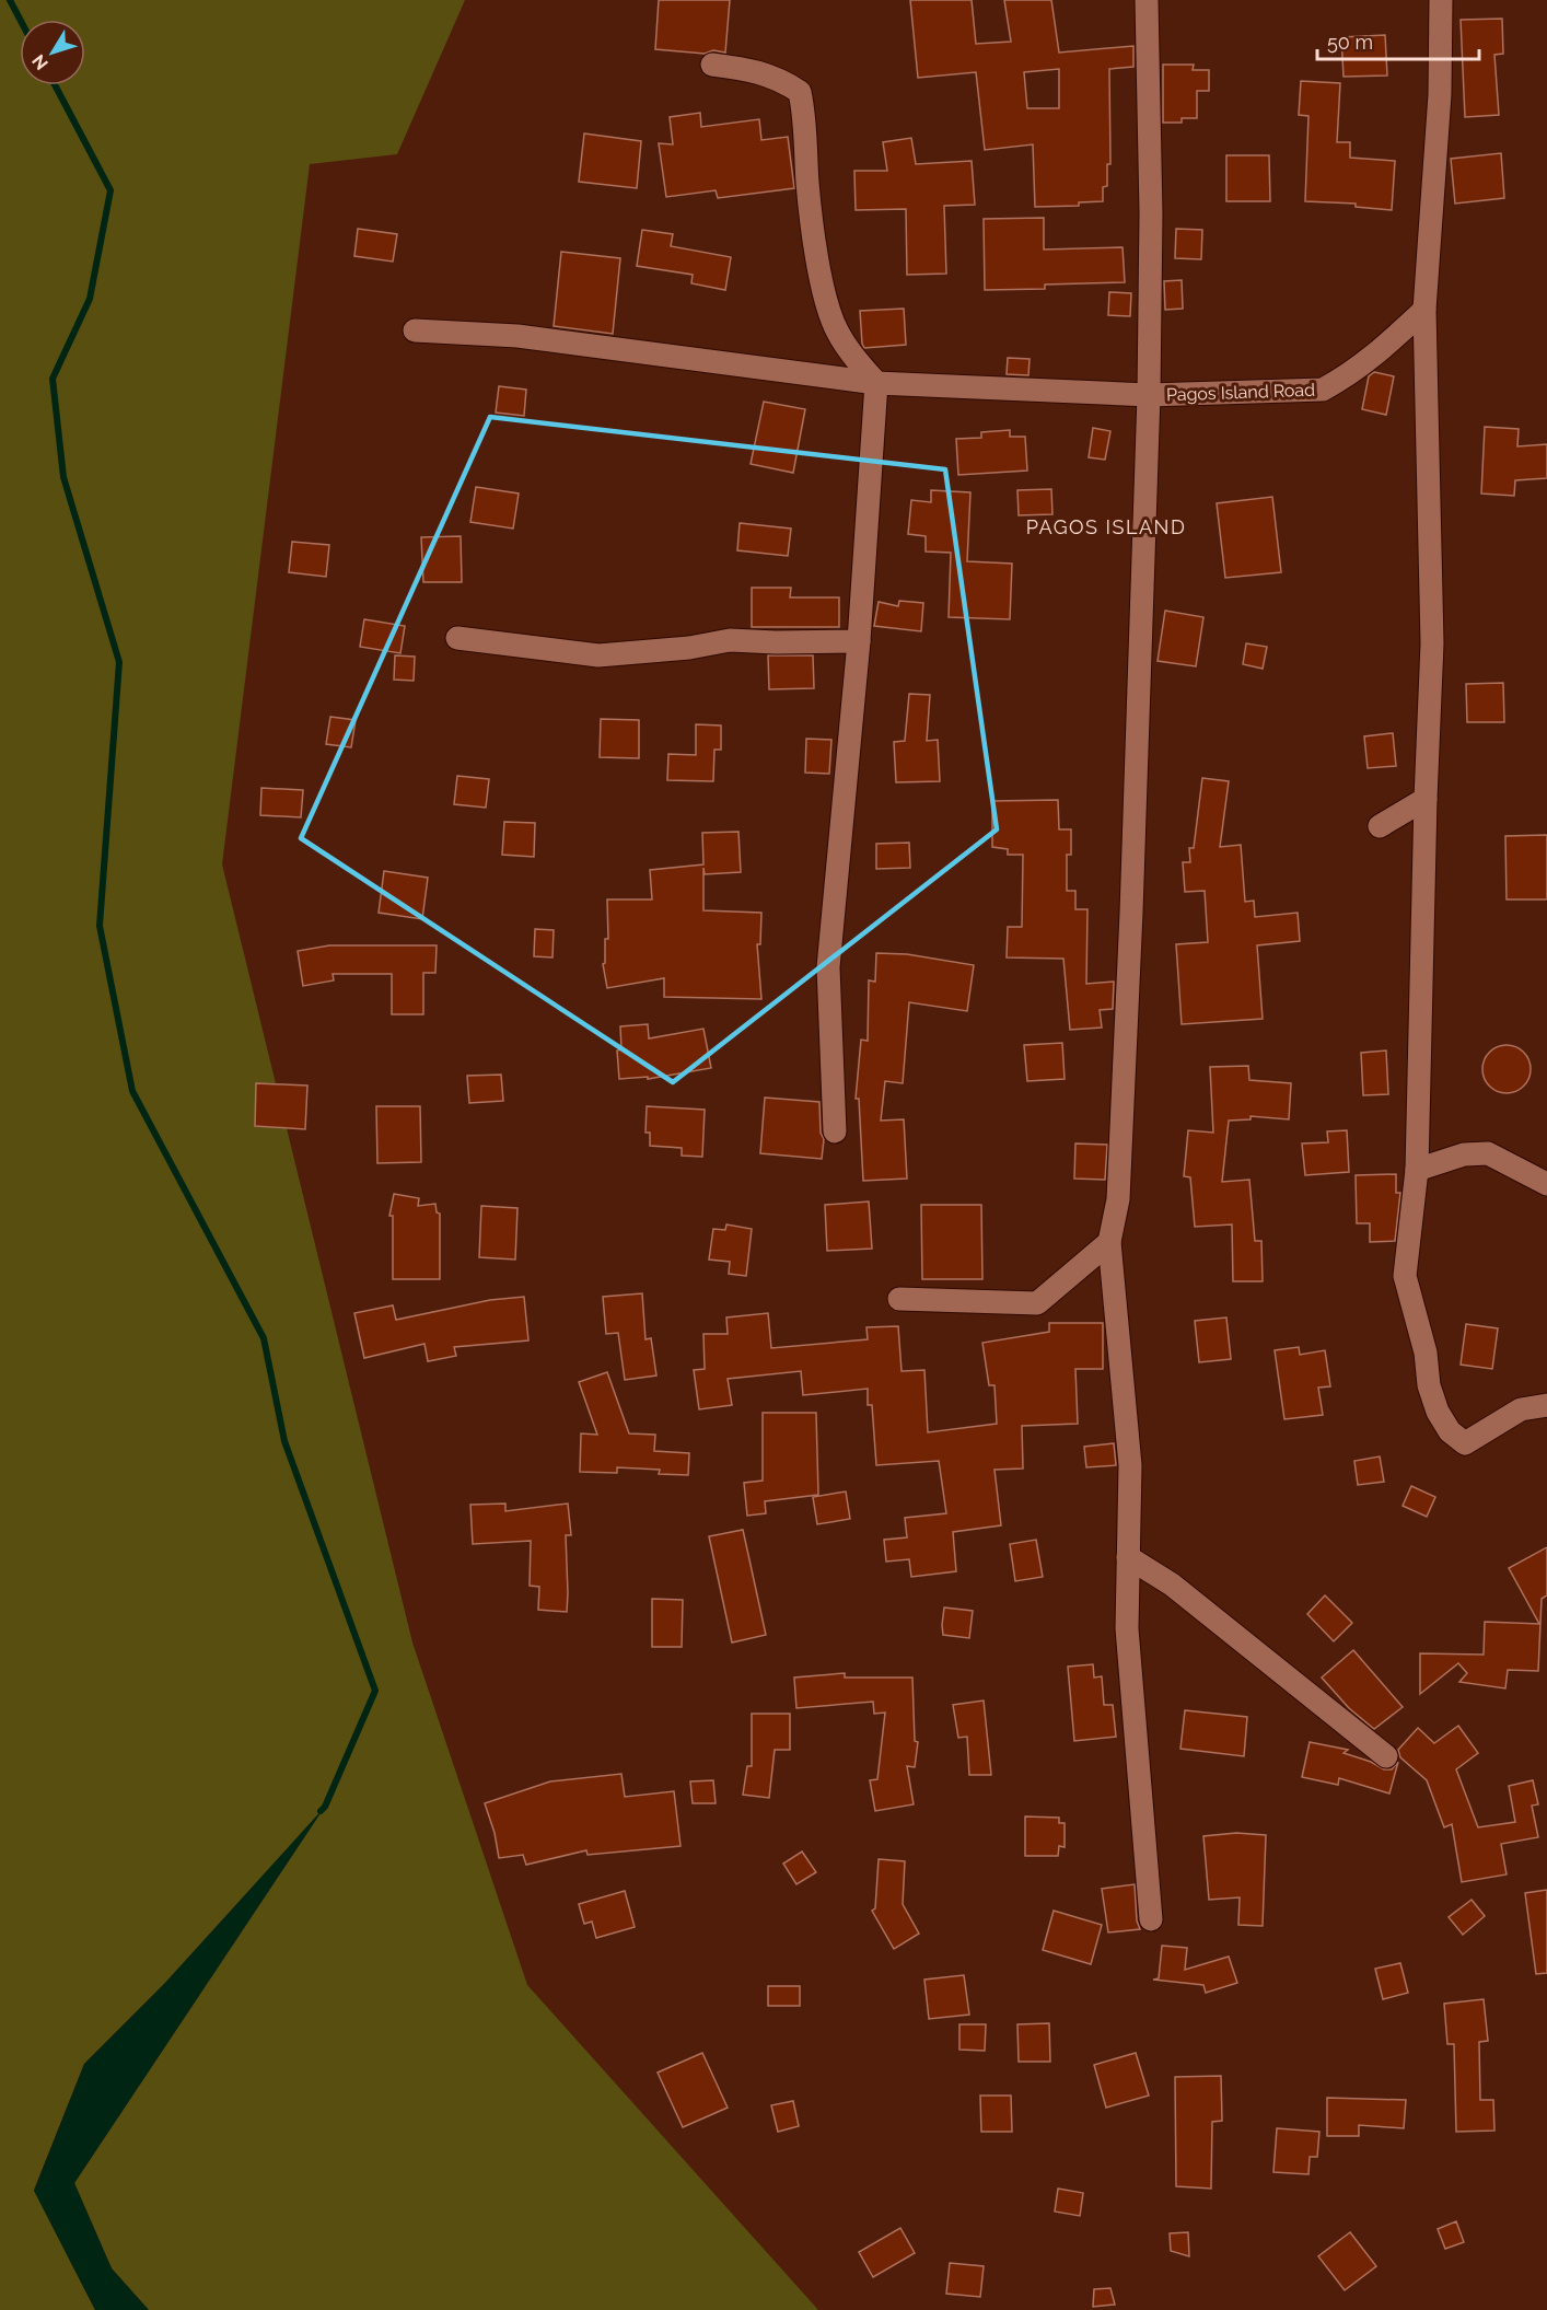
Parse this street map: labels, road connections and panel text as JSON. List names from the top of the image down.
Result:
{
  "streets": {
    "street": ["Pagos Island Road"]
  },
  "districts": ["PAGOS ISLAND"],
  "scale_bar": "50 m",
  "north": "bottom left"
}
